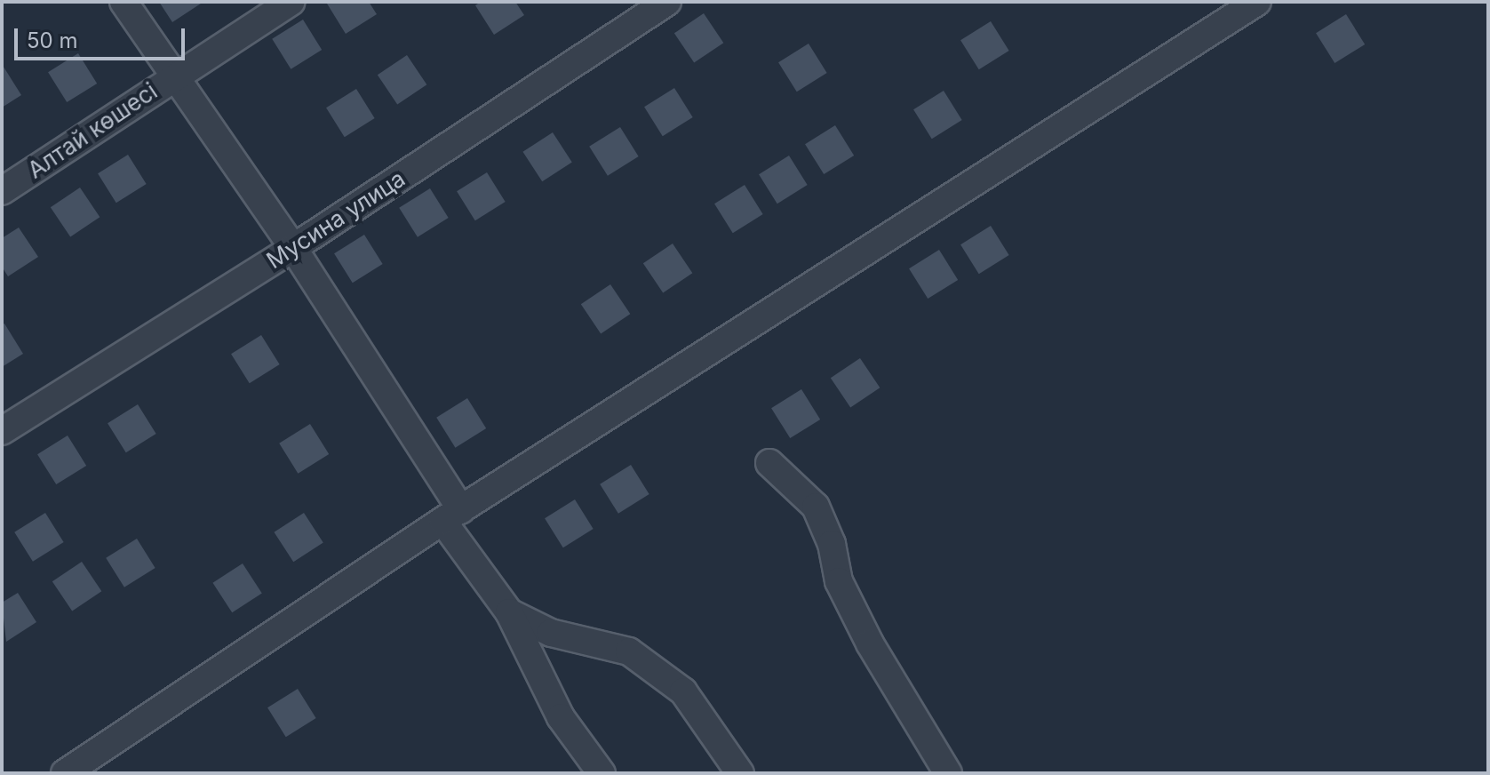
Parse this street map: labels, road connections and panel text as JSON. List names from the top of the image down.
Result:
{
  "streets": {
    "street": ["Алтай көшесі", "Мусина улица"]
  },
  "scale_bar": "50 m"
}
